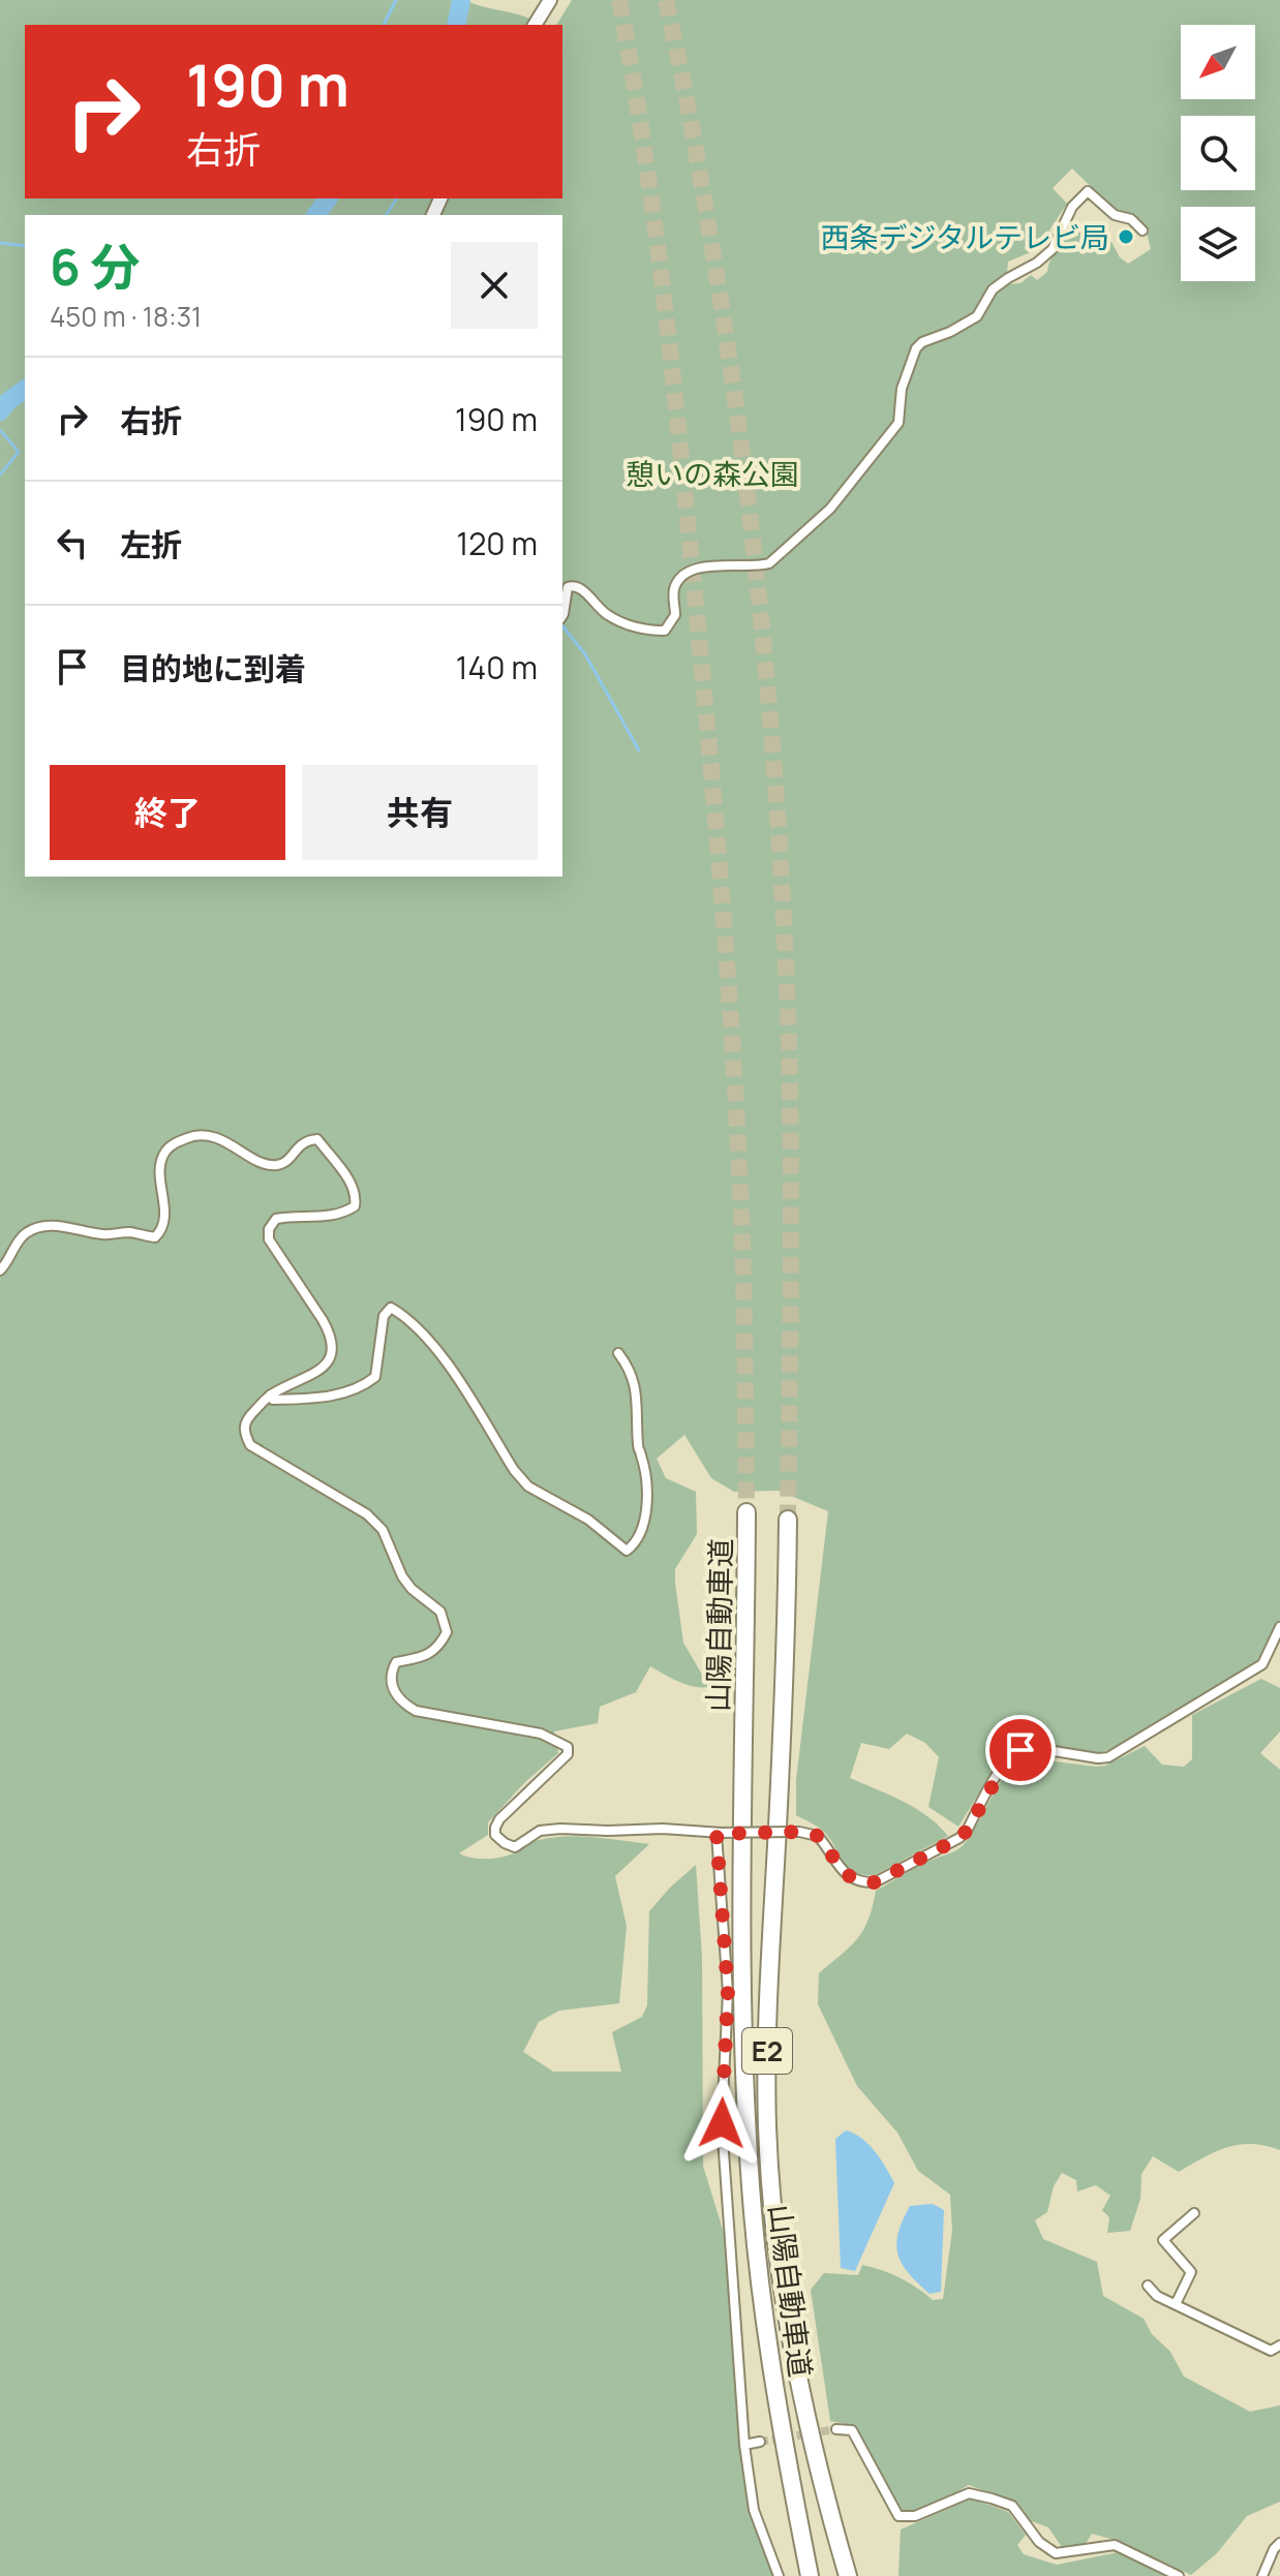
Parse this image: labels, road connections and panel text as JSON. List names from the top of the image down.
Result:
{
  "streets": {
    "highway": ["山陽自動車道", "E2"]
  },
  "parks": ["憩いの森公園"],
  "places": ["西条デジタルテレビ局"],
  "north": "bottom left",
  "page": {
    "turn": ["190 m", "右折"],
    "heading": ["6 分", "450 m · 18:31"],
    "list": [
      {
        "name": "右折",
        "value": "190 m"
      },
      {
        "name": "左折",
        "value": "120 m"
      },
      {
        "name": "目的地に到着",
        "value": "140 m"
      }
    ],
    "buttons": ["終了", "共有"]
  }
}
